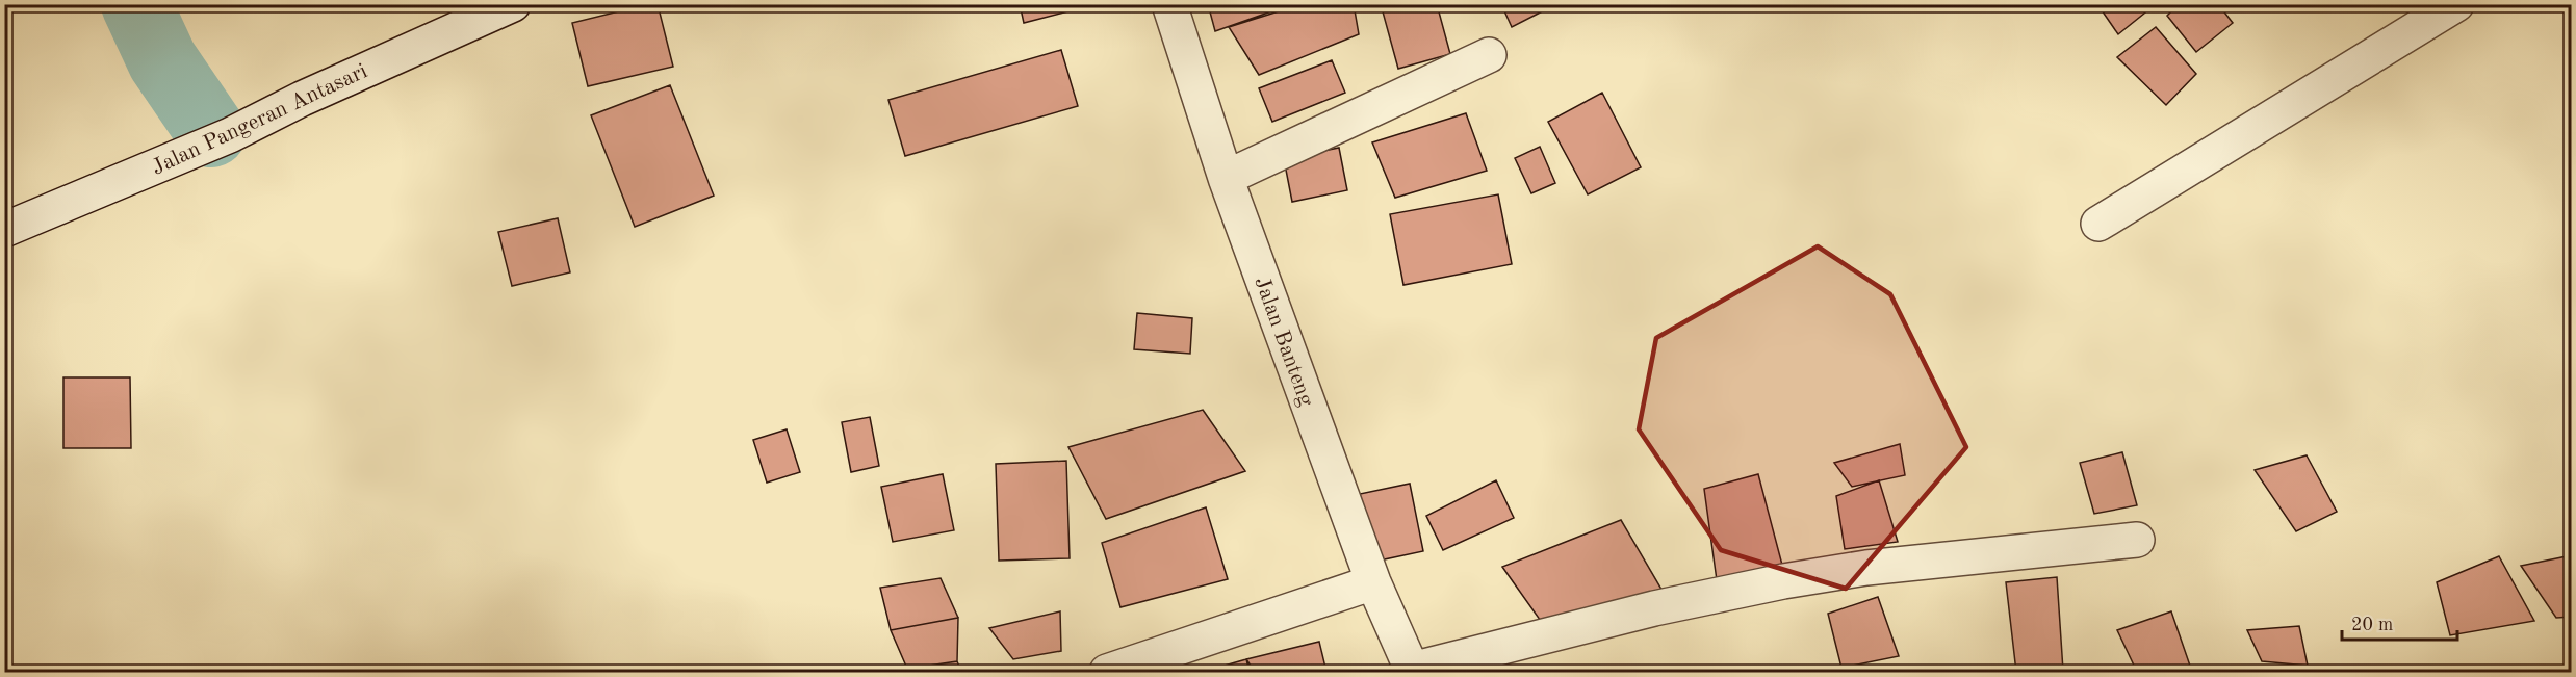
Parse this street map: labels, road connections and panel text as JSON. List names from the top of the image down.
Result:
{
  "streets": {
    "street": ["Jalan Pangeran Antasari", "Jalan Banteng"]
  },
  "scale_bar": "20 m"
}
